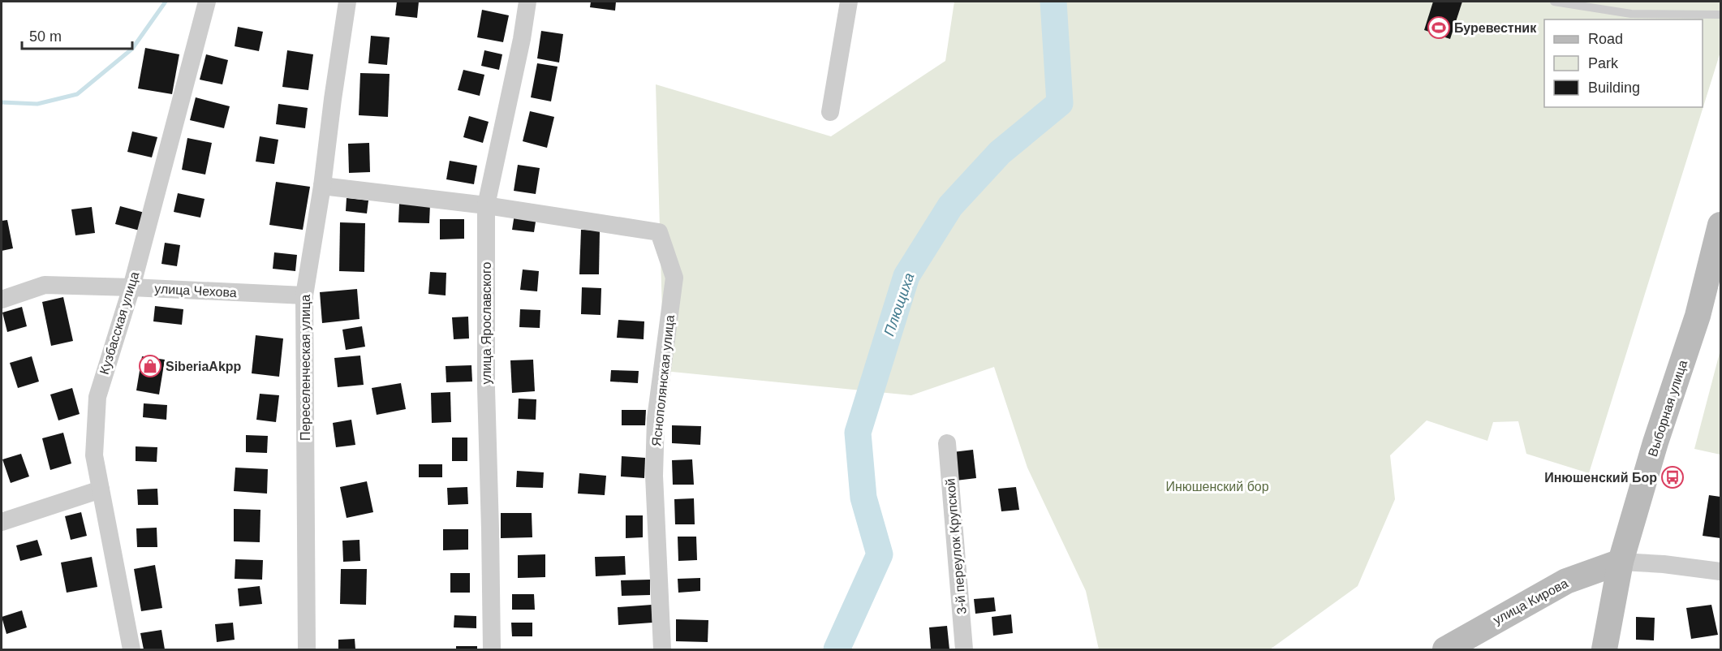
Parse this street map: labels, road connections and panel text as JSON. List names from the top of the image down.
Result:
{
  "streets": {
    "main road": ["Выборная улица", "улица Кирова"],
    "street": [
      "улица Чехова",
      "Кузбасская улица",
      "улица Ярославского",
      "Переселенческая улица",
      "Яснополянская улица",
      "3-й переулок Крупской"
    ]
  },
  "crossings": [
    ["улица Чехова", "Кузбасская улица"],
    ["улица Чехова", "Переселенческая улица"],
    ["улица Ярославского", "Яснополянская улица"],
    ["Выборная улица", "улица Кирова"]
  ],
  "water": ["Плющиха"],
  "parks": ["Инюшенский бор"],
  "places": {
    "sports": ["Буревестник"],
    "shop": ["SiberiaAkpp"],
    "bus stop": ["Инюшенский Бор"]
  },
  "legend": ["Road", "Park", "Building"],
  "scale_bar": "50 m"
}
